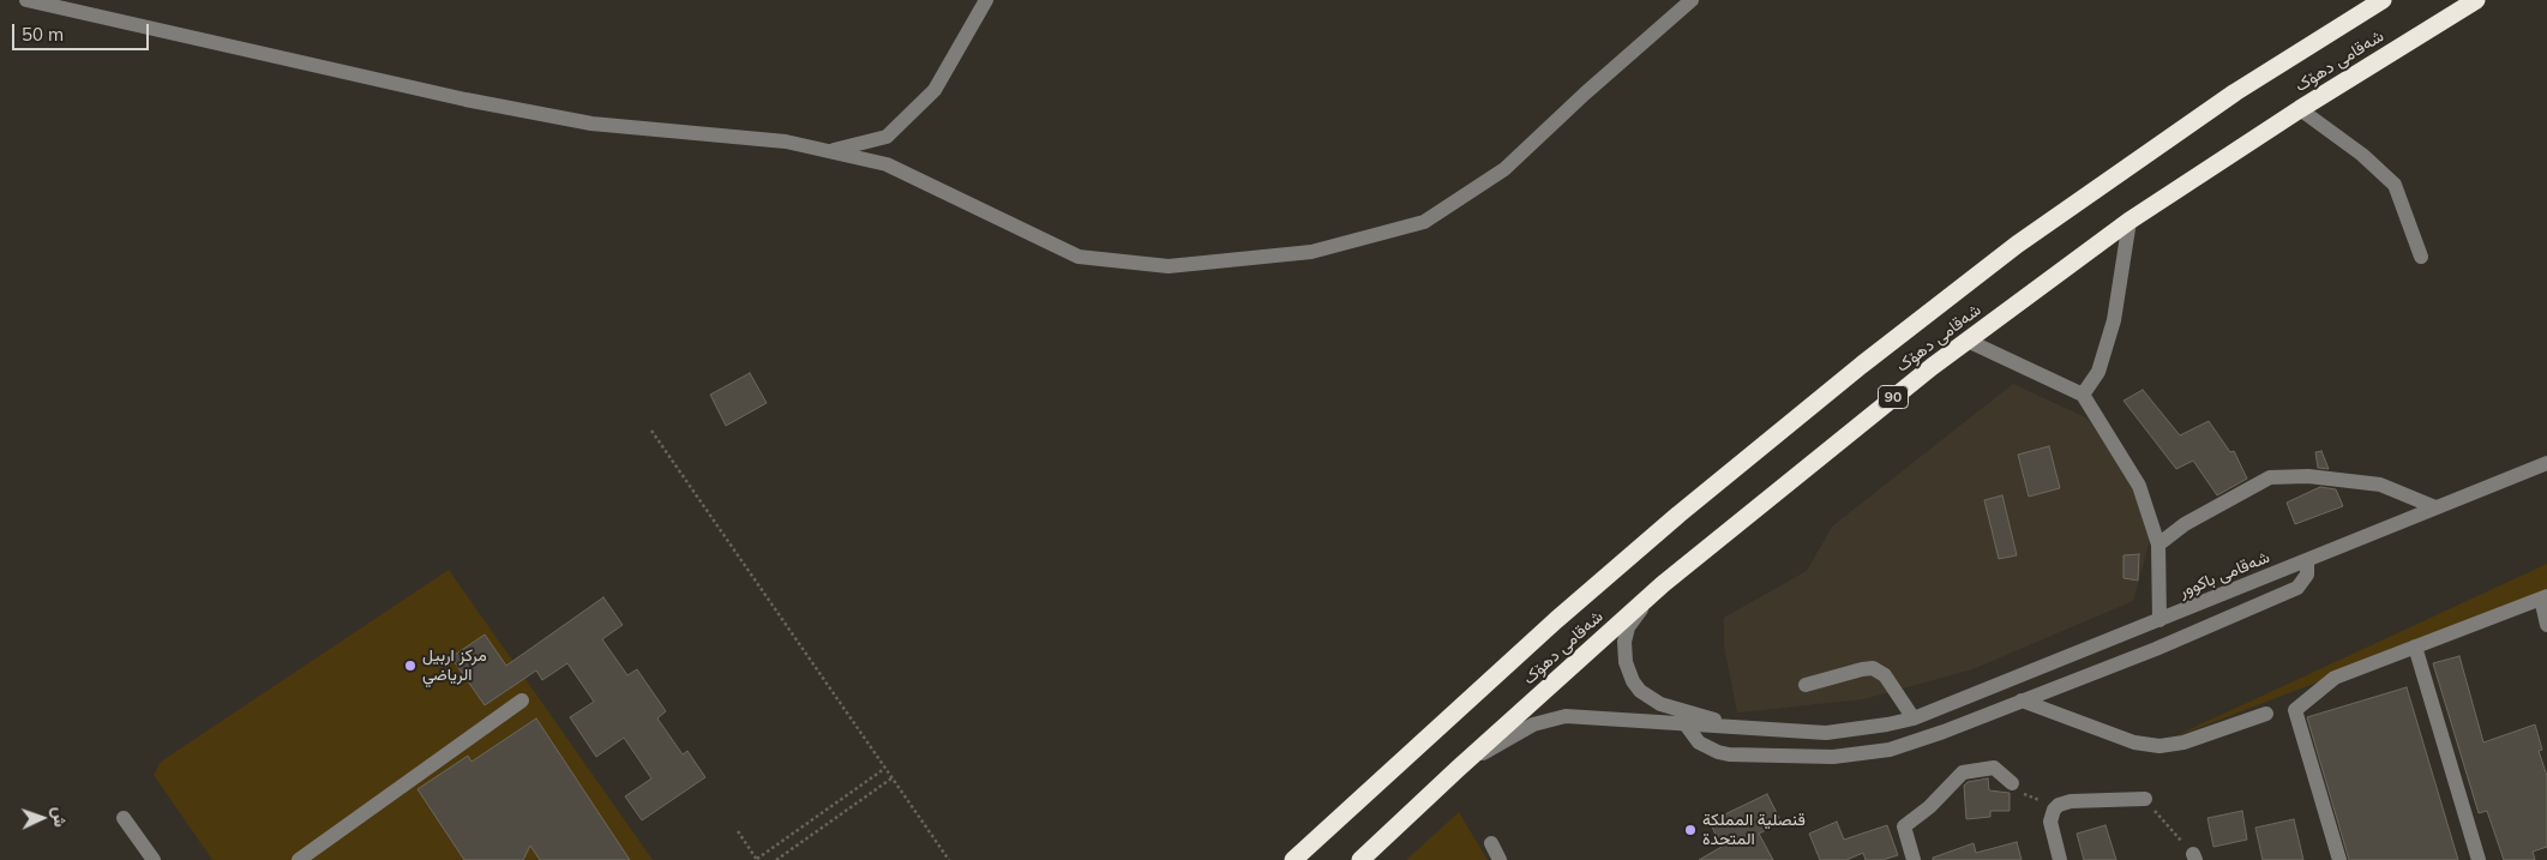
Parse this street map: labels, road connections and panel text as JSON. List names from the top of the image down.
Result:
{
  "streets": {
    "highway": ["شەقامی دهۆک", "90"],
    "street": ["شەقامی باکوور"]
  },
  "places": ["مركز اربيل الرياضي", "قنصلية المملكة المتحدة"],
  "scale_bar": "50 m",
  "north": "right"
}
